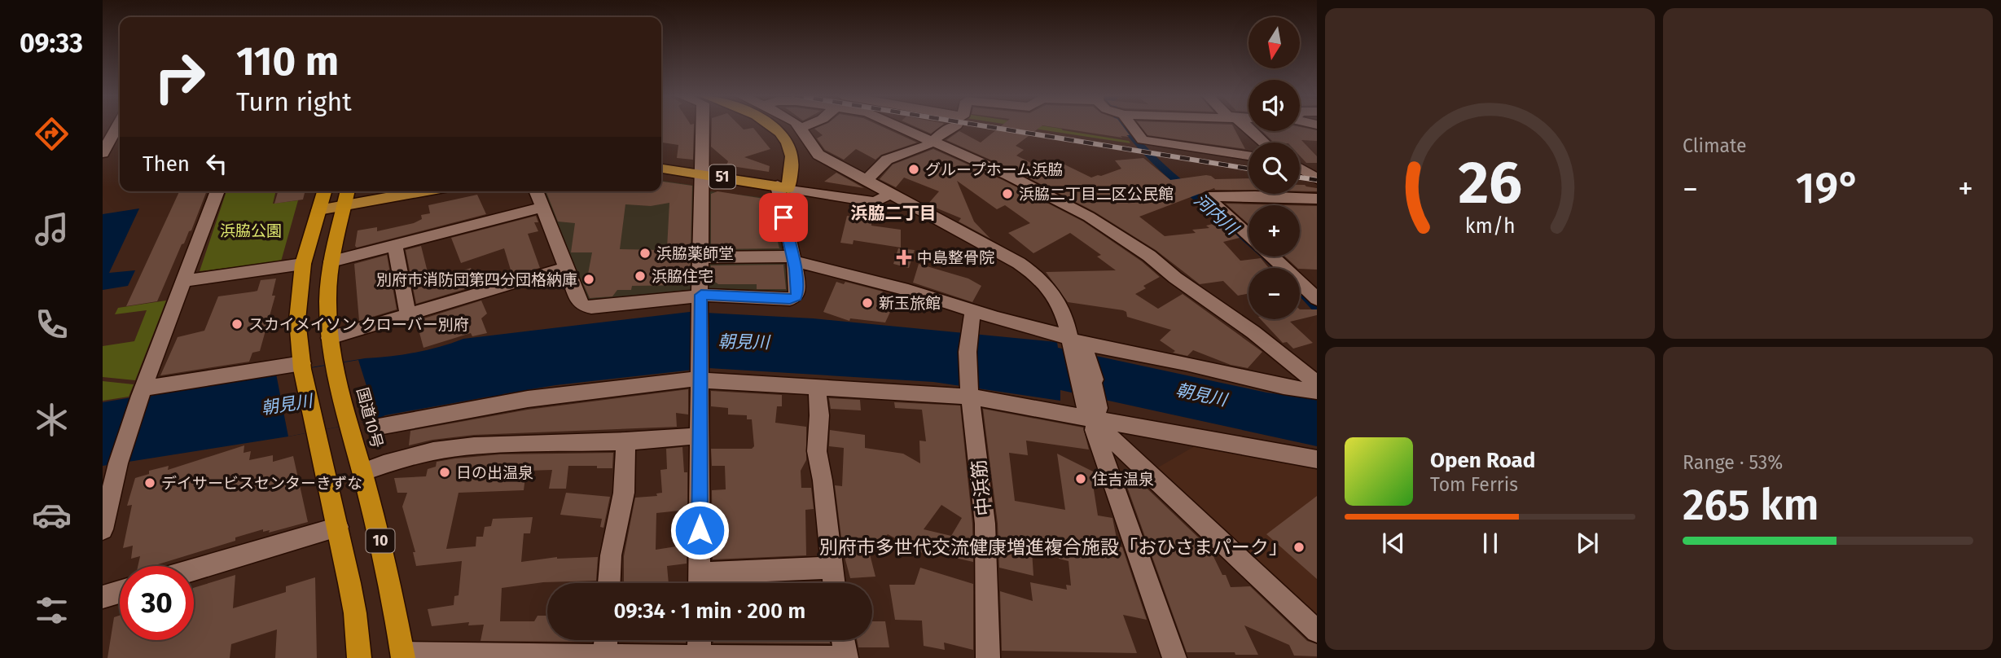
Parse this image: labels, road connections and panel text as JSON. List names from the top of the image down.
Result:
{
  "streets": {
    "highway": ["国道10号", "10"],
    "main road": ["51"],
    "street": ["中浜筋"]
  },
  "districts": ["浜脇二丁目"],
  "water": ["河内川", "朝見川"],
  "parks": ["浜脇公園"],
  "places": {
    "other": [
      "グループホーム浜脇",
      "浜脇二丁目二区公民館",
      "浜脇薬師堂",
      "浜脇住宅",
      "別府市消防団第四分団格納庫",
      "新玉旅館",
      "スカイメイソン クローバー別府",
      "日の出温泉",
      "住吉温泉",
      "デイサービスセンターきずな",
      "別府市多世代交流健康増進複合施設「おひさまパーク」"
    ],
    "health": ["中島整骨院"]
  },
  "north": "bottom",
  "page": {
    "tabs": "09:33",
    "tile": [
      "Climate",
      ["Range · 53%", "265 km"]
    ],
    "map_buttons": ["+", "−"],
    "turn": ["110 m", "Turn right"],
    "then": "Then",
    "heat": ["−", "19°", "+"],
    "song": ["Open Road", "Tom Ferris"],
    "limit": "30",
    "trip": "09:34 · 1 min · 200 m",
    "gauge": ["26", "km/h"]
  }
}
